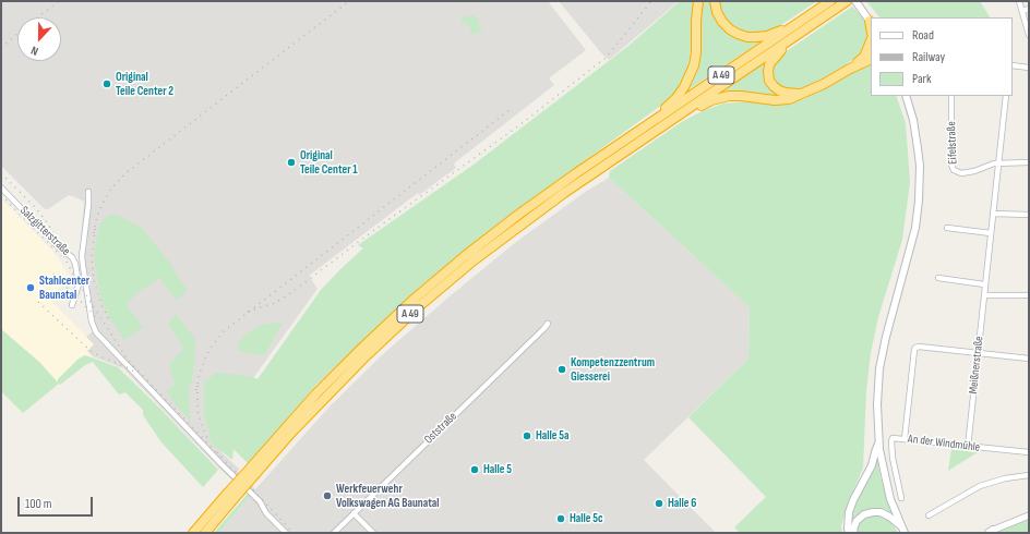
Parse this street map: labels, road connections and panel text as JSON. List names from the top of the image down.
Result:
{
  "streets": {
    "highway": ["A 49"],
    "street": [
      "Eifelstraße",
      "Salzgitterstraße",
      "Meißnerstraße",
      "Oststraße",
      "An der Windmühle"
    ]
  },
  "crossings": [
    ["Eifelstraße", "Meißnerstraße"],
    ["Meißnerstraße", "An der Windmühle"]
  ],
  "places": [
    "Original Teile Center 2",
    "Original Teile Center 1",
    "Stahlcenter Baunatal",
    "Kompetenzzentrum Giesserei",
    "Halle 5a",
    "Halle 5",
    "Werkfeuerwehr Volkswagen AG Baunatal",
    "Halle 6",
    "Halle 5c"
  ],
  "legend": ["Road", "Railway", "Park"],
  "scale_bar": "100 m",
  "north": "bottom"
}
